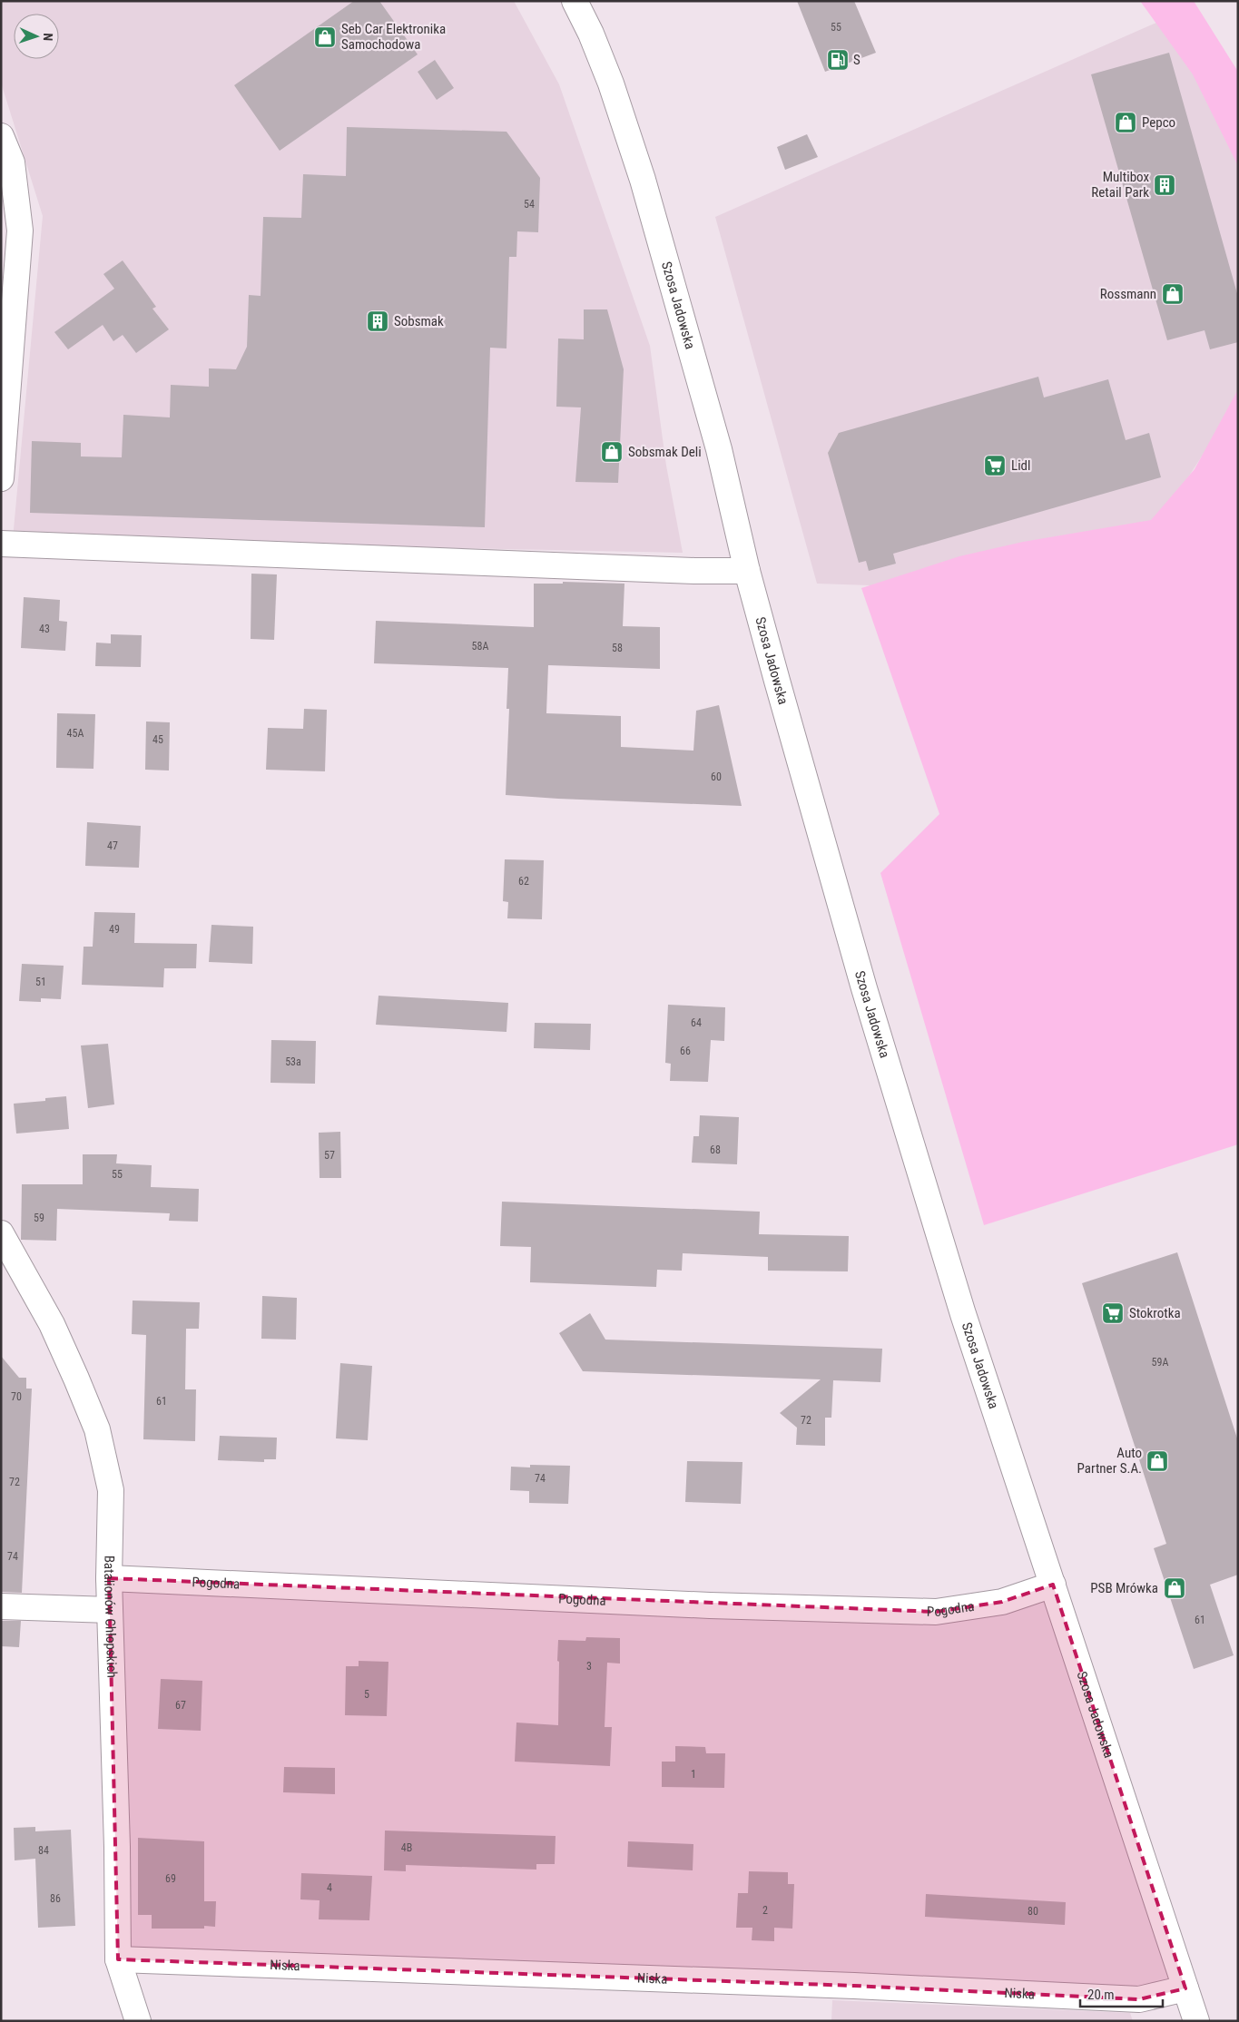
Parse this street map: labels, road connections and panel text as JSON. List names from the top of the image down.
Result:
{
  "streets": {
    "street": [
      "Szosa Jadowska",
      "Pogodna",
      "Batalionów Chłopskich",
      "Niska"
    ]
  },
  "crossings": [
    ["Szosa Jadowska", "Pogodna"],
    ["Szosa Jadowska", "Niska"],
    ["Pogodna", "Batalionów Chłopskich"],
    ["Batalionów Chłopskich", "Niska"]
  ],
  "places": {
    "shop": [
      "Seb Car Elektronika Samochodowa",
      "Pepco",
      "Rossmann",
      "Sobsmak Deli",
      "Auto Partner S.A.",
      "PSB Mrówka"
    ],
    "fuel station": ["S"],
    "building": ["Multibox Retail Park", "Sobsmak"],
    "supermarket": ["Lidl", "Stokrotka"]
  },
  "house_numbers": [
    "55",
    "54",
    "43",
    "58A",
    "58",
    "45A",
    "45",
    "60",
    "47",
    "62",
    "49",
    "51",
    "64",
    "66",
    "53a",
    "68",
    "57",
    "55",
    "59",
    "59A",
    "70",
    "61",
    "72",
    "74",
    "72",
    "74",
    "61",
    "3",
    "5",
    "67",
    "1",
    "4B",
    "84",
    "69",
    "4",
    "86",
    "2",
    "80"
  ],
  "scale_bar": "20 m",
  "north": "right"
}
